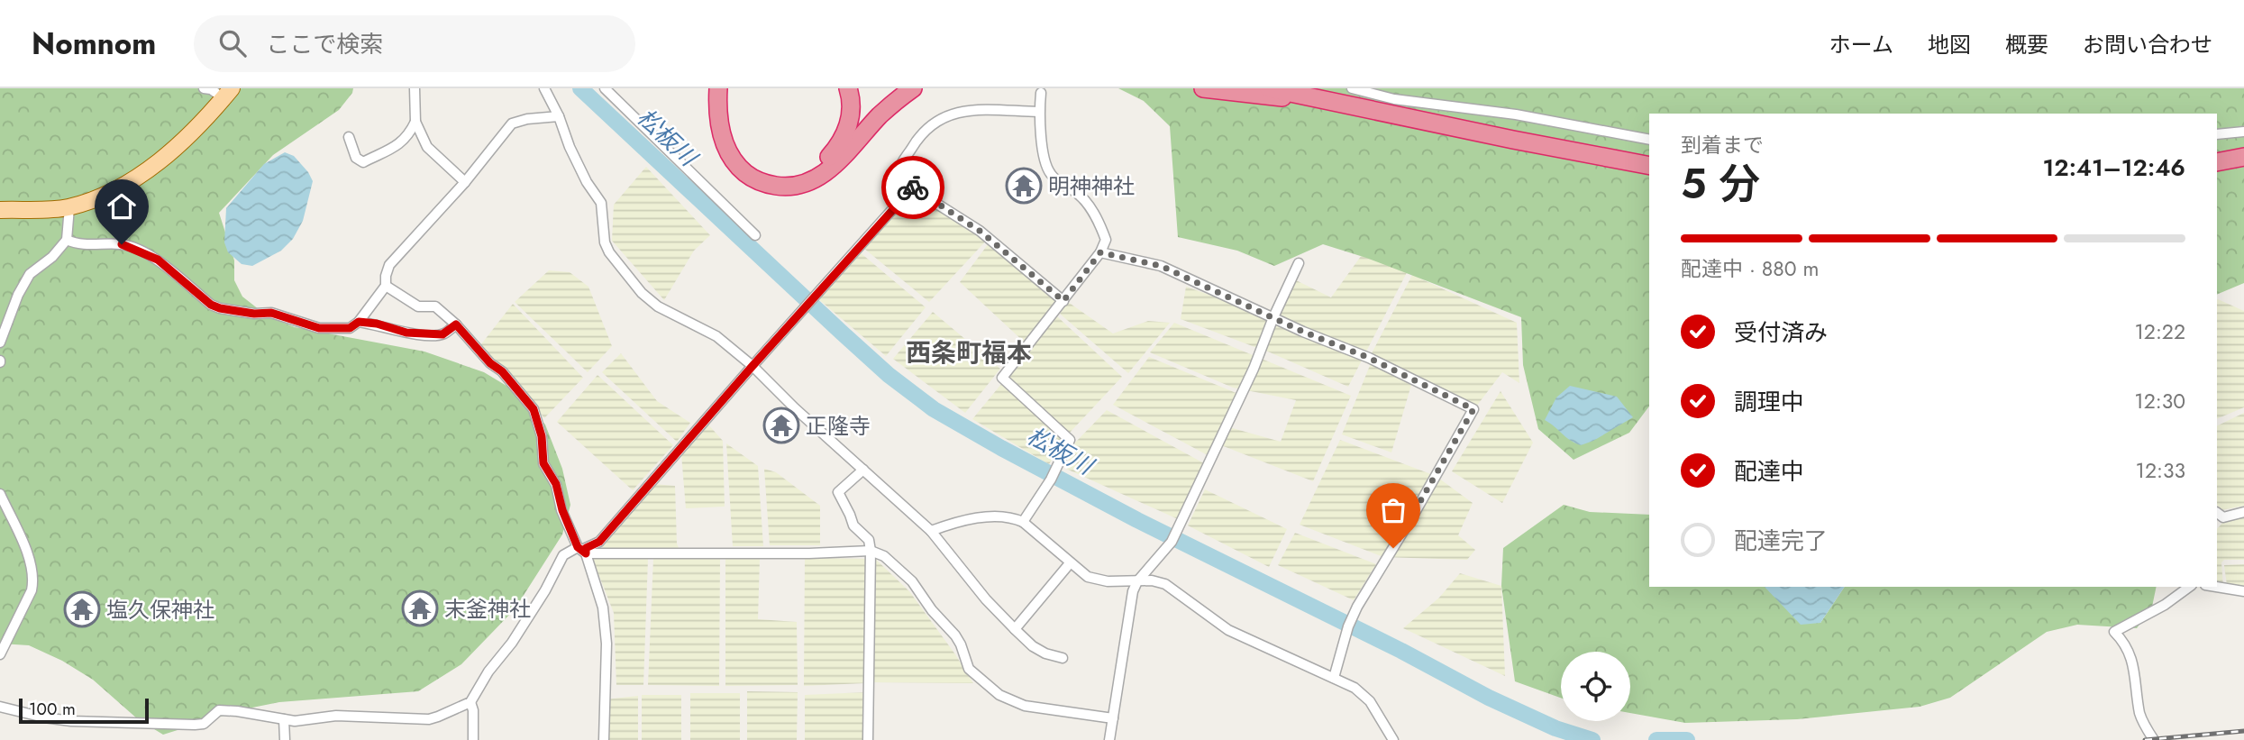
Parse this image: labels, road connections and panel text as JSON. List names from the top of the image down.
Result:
{
  "districts": ["西条町福本"],
  "water": ["松板川"],
  "places": {
    "temple": [
      "明神神社",
      "正隆寺",
      "末釜神社",
      "塩久保神社"
    ]
  },
  "scale_bar": "100 m",
  "page": {
    "header": "Nomnom",
    "search": "ここで検索",
    "nav": [
      "ホーム",
      "地図",
      "概要",
      "お問い合わせ"
    ],
    "heading": ["5 分", "到着まで", "12:41–12:46"],
    "bar": "配達中 · 880 m",
    "list": [
      ["受付済み", "12:22"],
      ["調理中", "12:30"],
      ["配達中", "12:33"],
      "配達完了"
    ],
    "scale": "100 m"
  }
}
